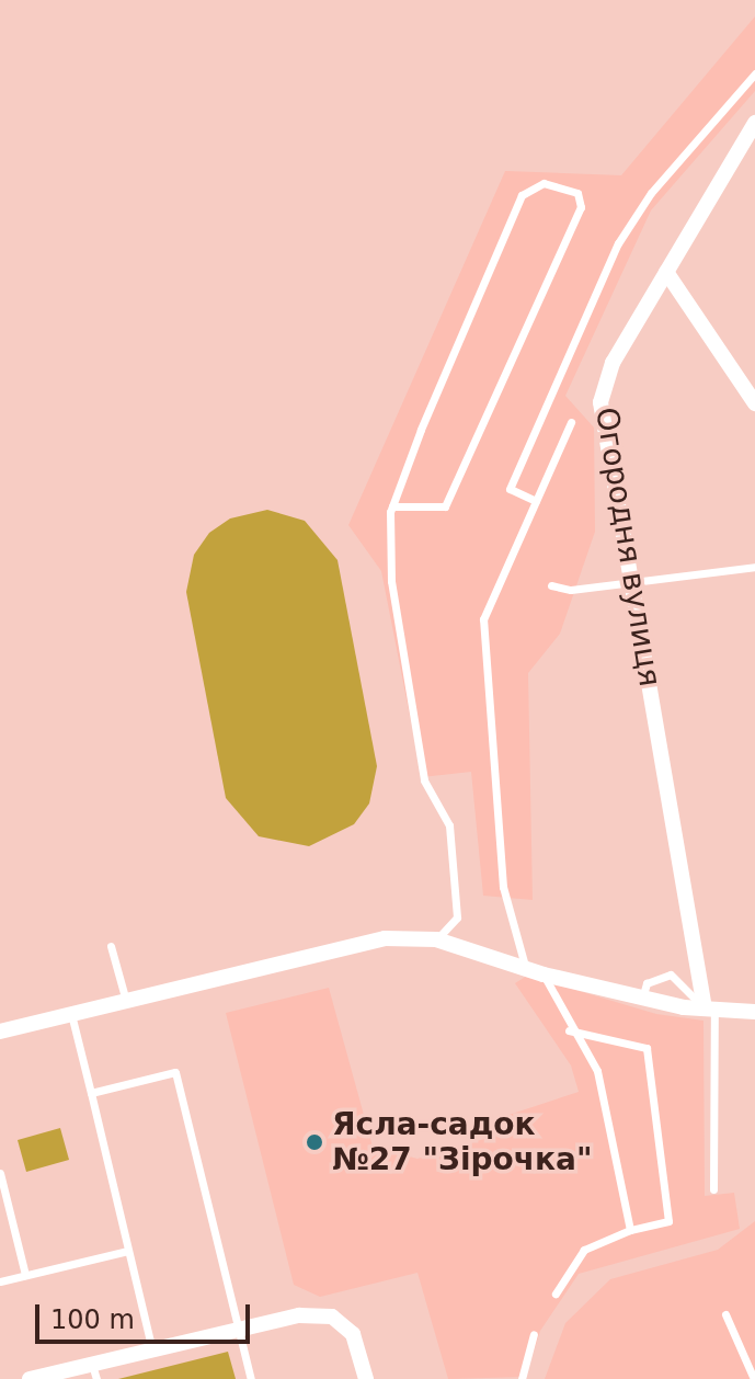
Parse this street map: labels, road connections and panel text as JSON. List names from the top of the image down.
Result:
{
  "streets": {
    "street": ["Огородня вулиця"]
  },
  "places": ["Ясла-садок №27 \"Зірочка\""],
  "scale_bar": "100 m"
}
